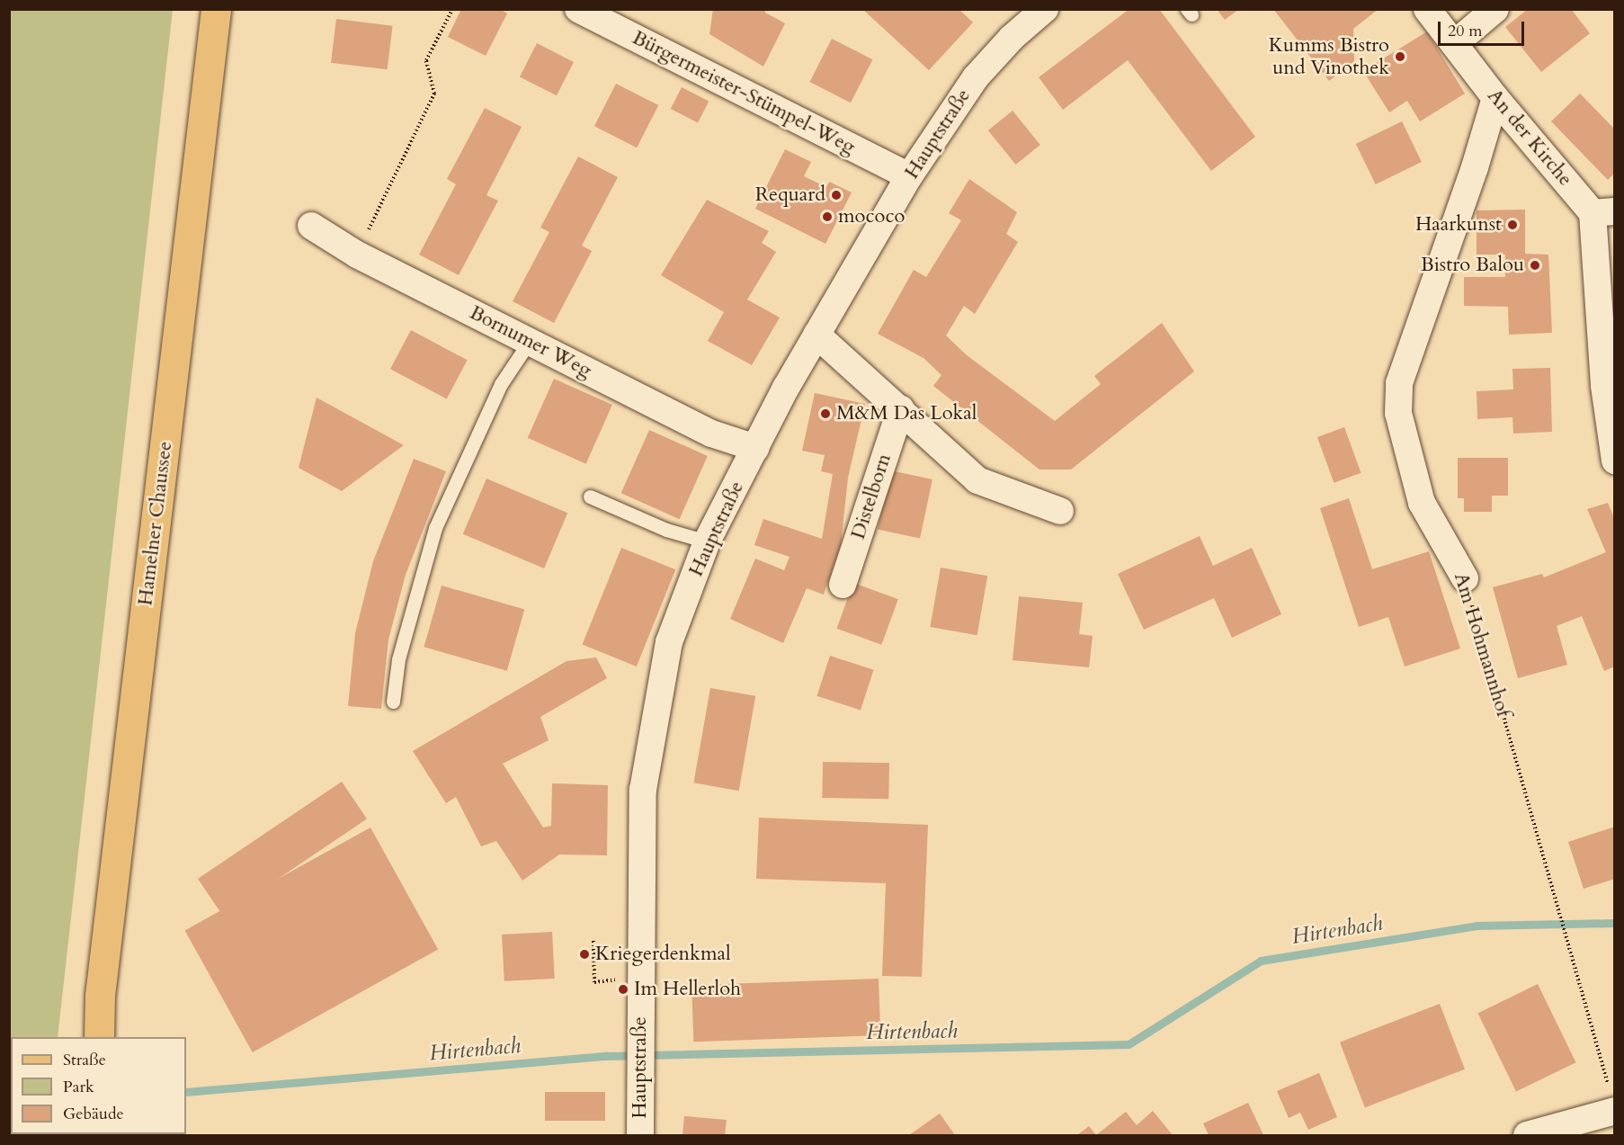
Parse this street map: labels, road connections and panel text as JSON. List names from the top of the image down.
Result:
{
  "streets": {
    "main road": ["Hamelner Chaussee"],
    "street": [
      "Bürgermeister-Stümpel-Weg",
      "Hauptstraße",
      "An der Kirche",
      "Bornumer Weg",
      "Distelborn",
      "Am Hohmannhof"
    ]
  },
  "crossings": [
    ["Bürgermeister-Stümpel-Weg", "Hauptstraße"],
    ["Hauptstraße", "Bornumer Weg"],
    ["An der Kirche", "Am Hohmannhof"]
  ],
  "water": ["Hirtenbach"],
  "places": [
    "Kumms Bistro und Vinothek",
    "Requard",
    "mococo",
    "Haarkunst",
    "Bistro Balou",
    "M&M Das Lokal",
    "Kriegerdenkmal",
    "Im Hellerloh"
  ],
  "legend": ["Straße", "Park", "Gebäude"],
  "scale_bar": "20 m"
}
